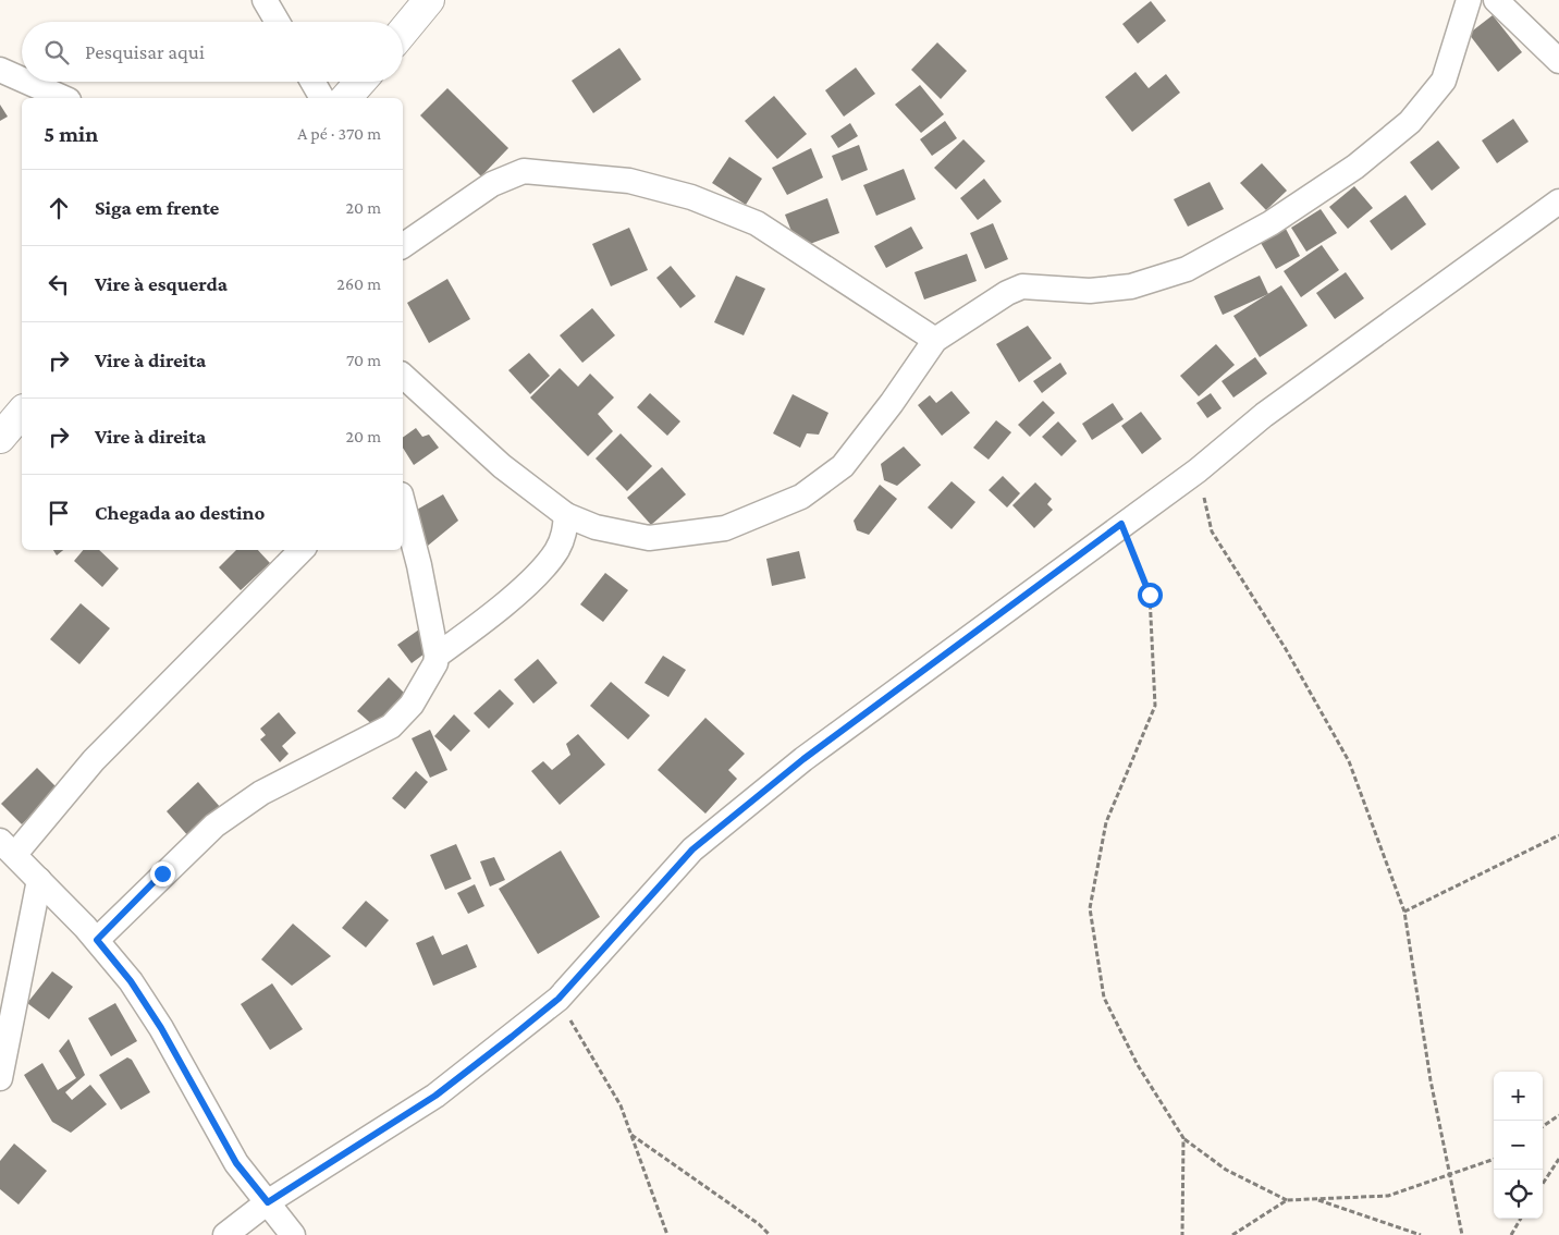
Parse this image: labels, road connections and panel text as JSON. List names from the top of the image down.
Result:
{
  "page": {
    "search": "Pesquisar aqui",
    "heading": ["5 min", "A pé · 370 m"],
    "list": [
      ["Siga em frente", "20 m"],
      ["Vire à esquerda", "260 m"],
      ["Vire à direita", "70 m"],
      ["Vire à direita", "20 m"],
      "Chegada ao destino"
    ],
    "map_buttons": ["+", "−"]
  }
}
